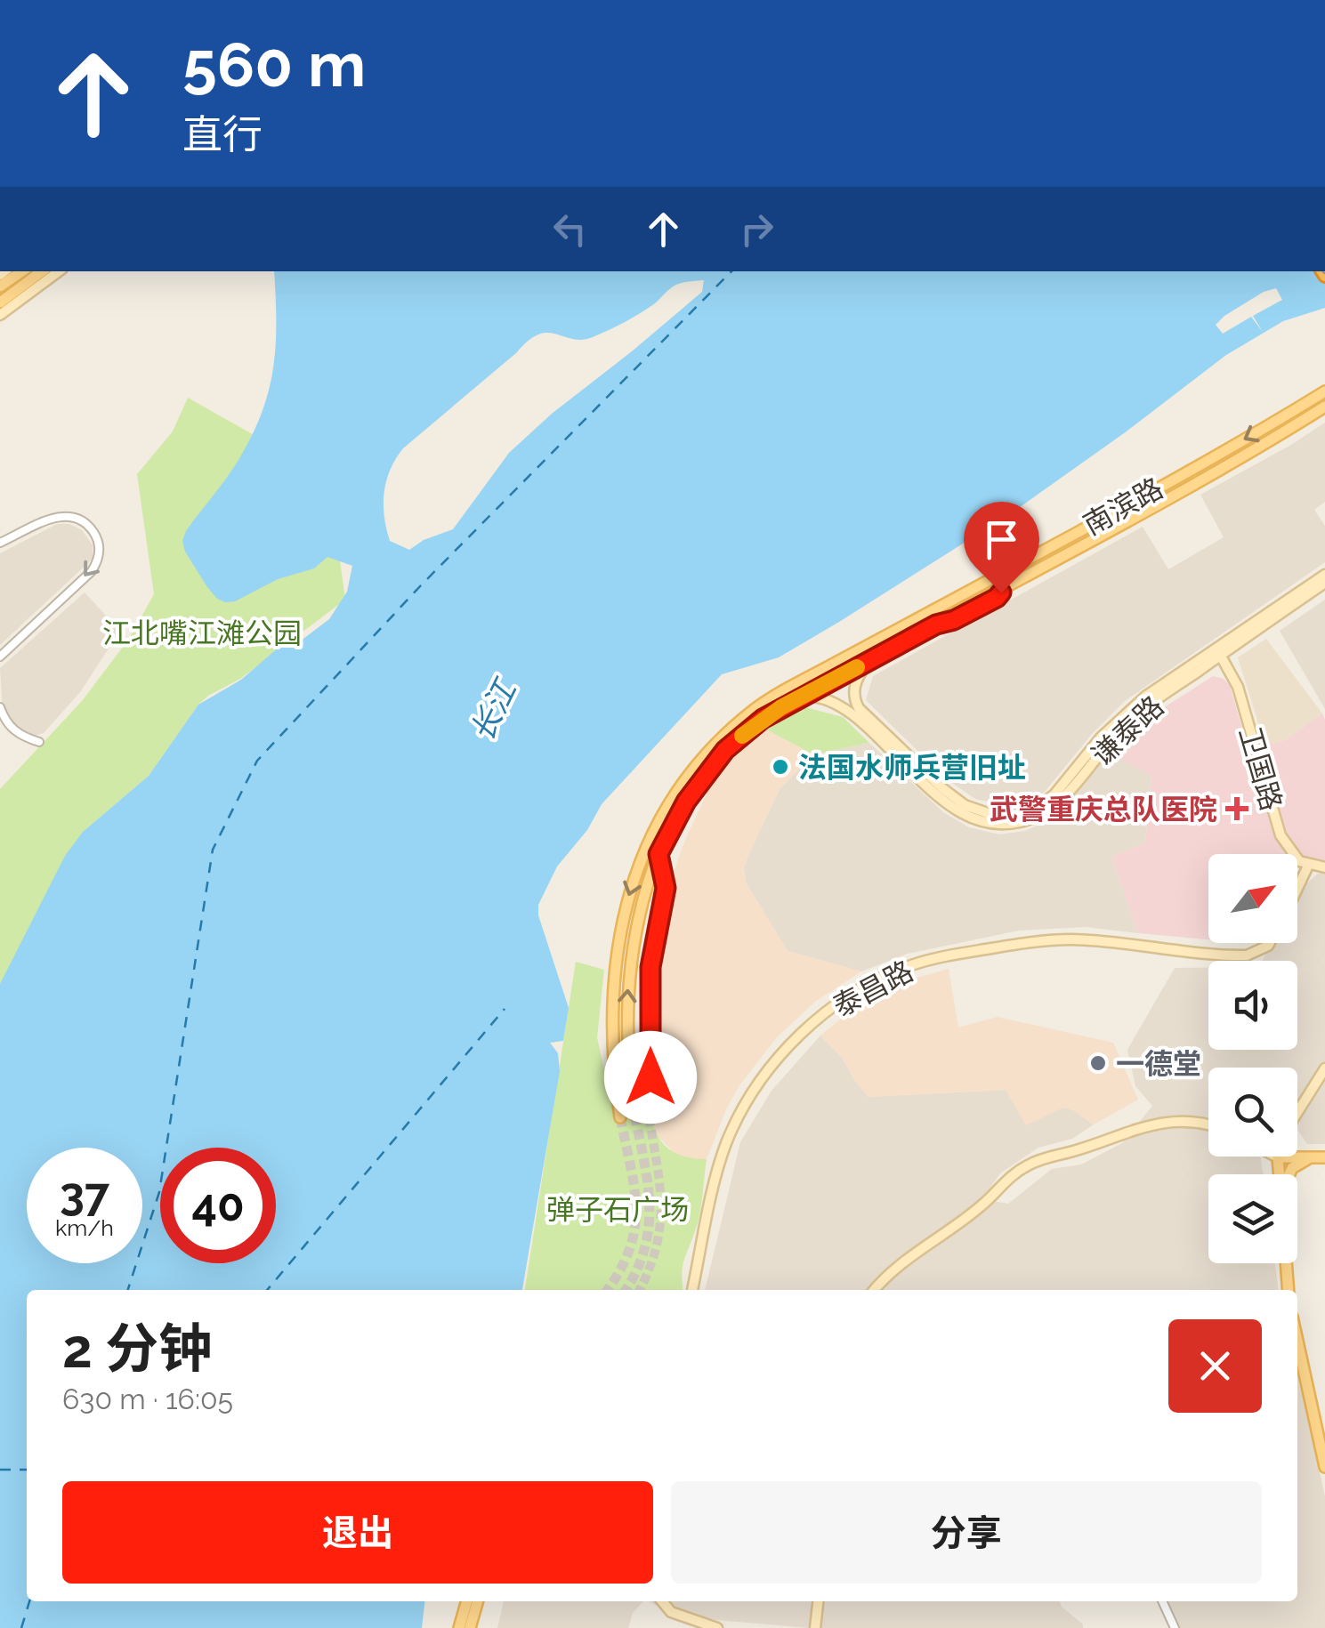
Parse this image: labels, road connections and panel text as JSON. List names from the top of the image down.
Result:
{
  "streets": {
    "main road": ["南滨路"],
    "street": ["谦泰路", "卫国路", "泰昌路"]
  },
  "crossings": [
    ["南滨路", "谦泰路"],
    ["谦泰路", "卫国路"],
    ["卫国路", "泰昌路"]
  ],
  "water": ["长江"],
  "parks": ["江北嘴江滩公园", "弹子石广场"],
  "places": {
    "other": ["法国水师兵营旧址", "一德堂"],
    "health": ["武警重庆总队医院"]
  },
  "north": "top right",
  "page": {
    "turn": ["560 m", "直行"],
    "speed": "37 km/h",
    "limit": "40",
    "heading": ["2 分钟", "630 m · 16:05"],
    "buttons": ["退出", "分享"]
  }
}
